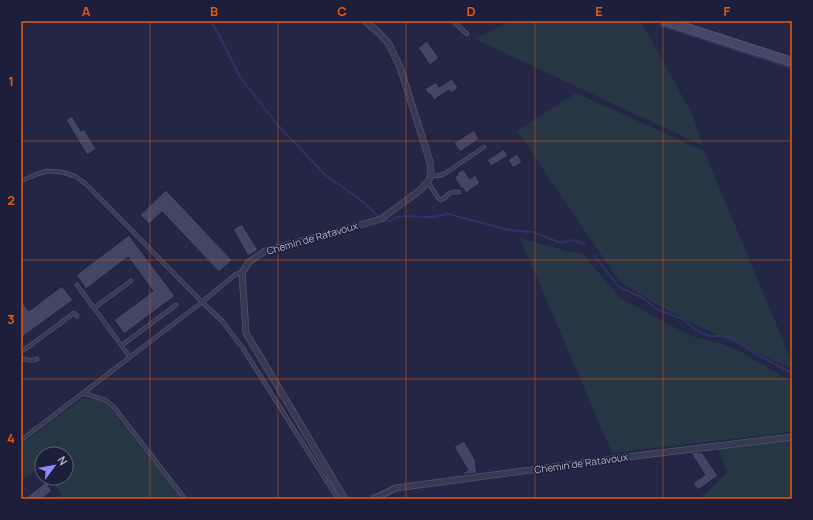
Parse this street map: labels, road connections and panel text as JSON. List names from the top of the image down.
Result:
{
  "streets": {
    "street": ["Chemin de Ratavoux"]
  },
  "north": "top right",
  "grid": {
    "columns": [
      "A",
      "B",
      "C",
      "D",
      "E",
      "F"
    ],
    "rows": [
      "1",
      "2",
      "3",
      "4"
    ]
  }
}
